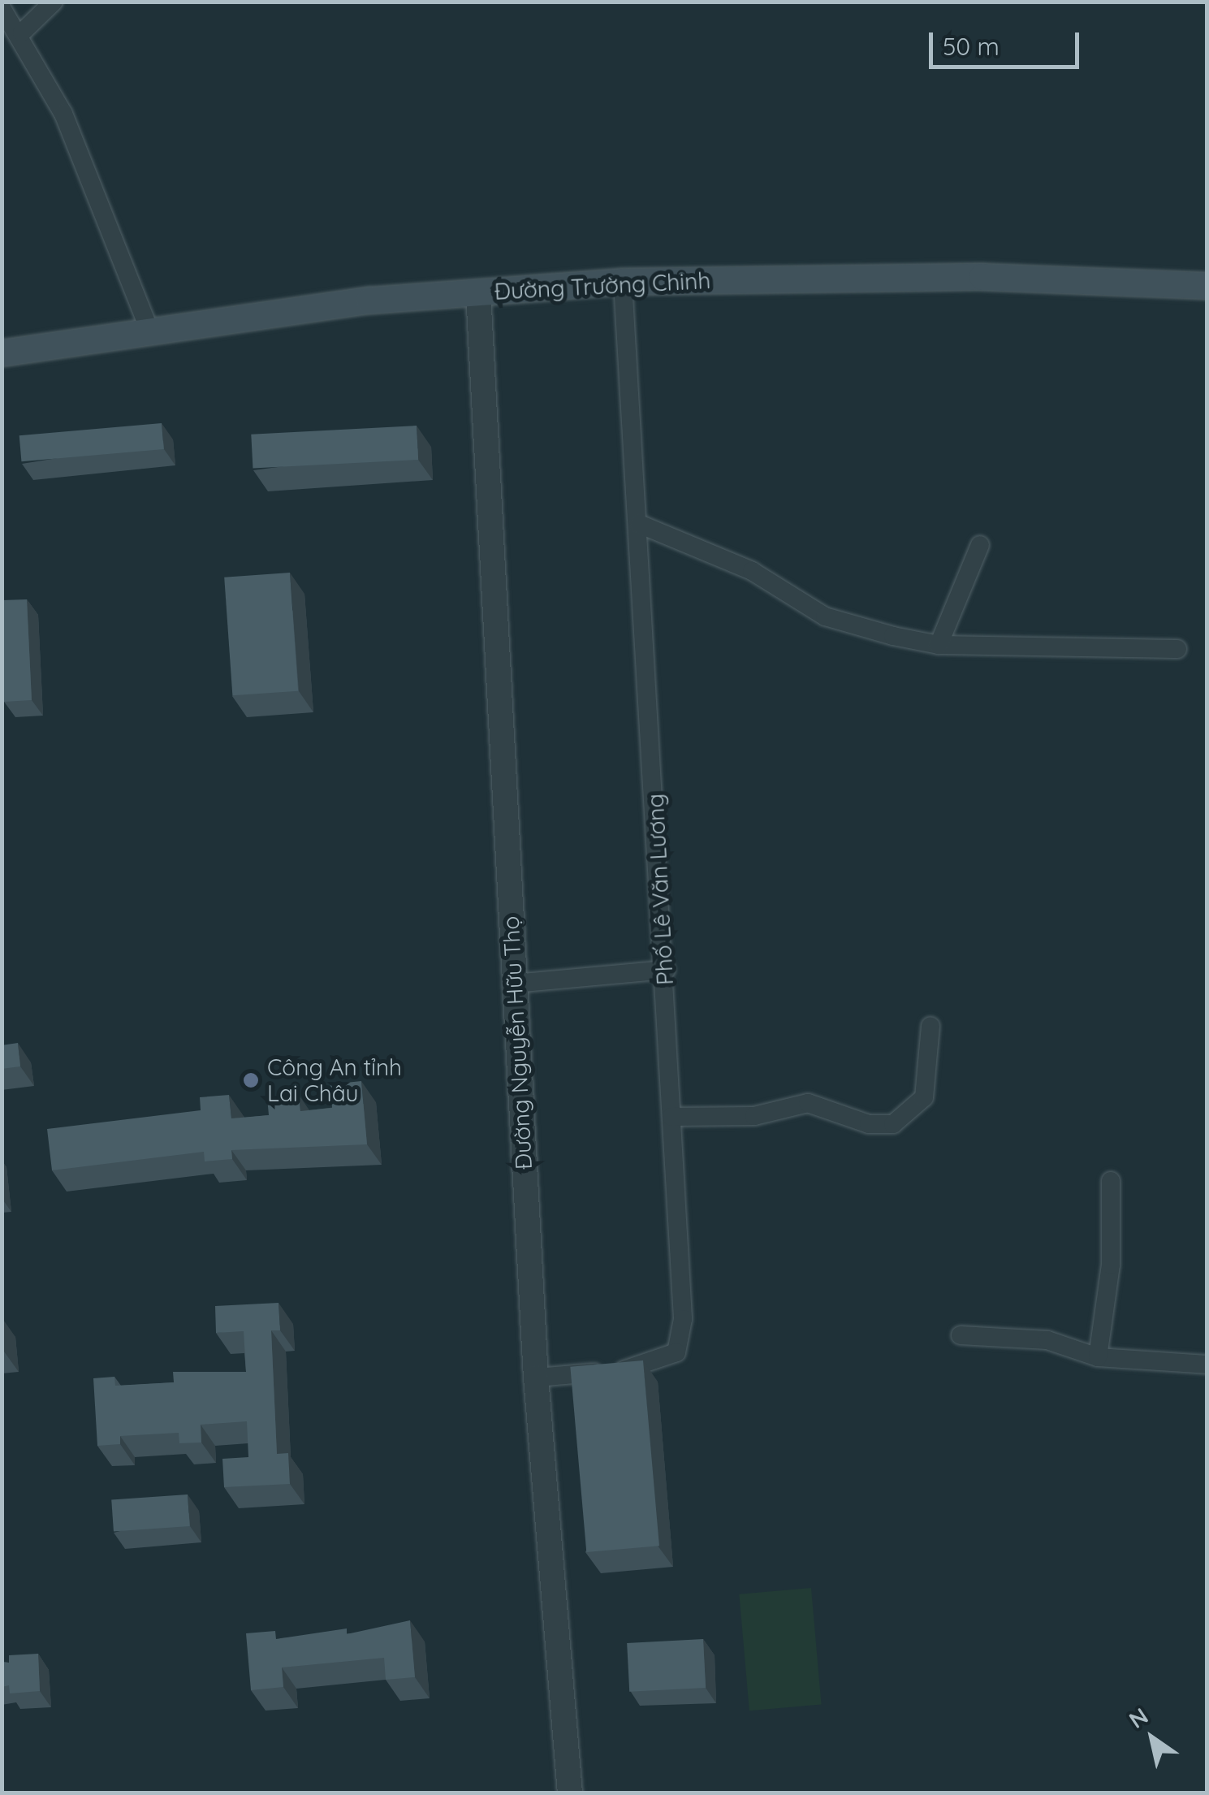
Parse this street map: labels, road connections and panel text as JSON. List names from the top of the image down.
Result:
{
  "streets": {
    "main road": ["Đường Trường Chinh"],
    "street": ["Phố Lê Văn Lương", "Đường Nguyễn Hữu Thọ"]
  },
  "crossings": [
    ["Đường Trường Chinh", "Phố Lê Văn Lương"],
    ["Đường Trường Chinh", "Đường Nguyễn Hữu Thọ"],
    ["Phố Lê Văn Lương", "Đường Nguyễn Hữu Thọ"]
  ],
  "places": ["Công An tỉnh Lai Châu"],
  "scale_bar": "50 m",
  "north": "top left"
}
